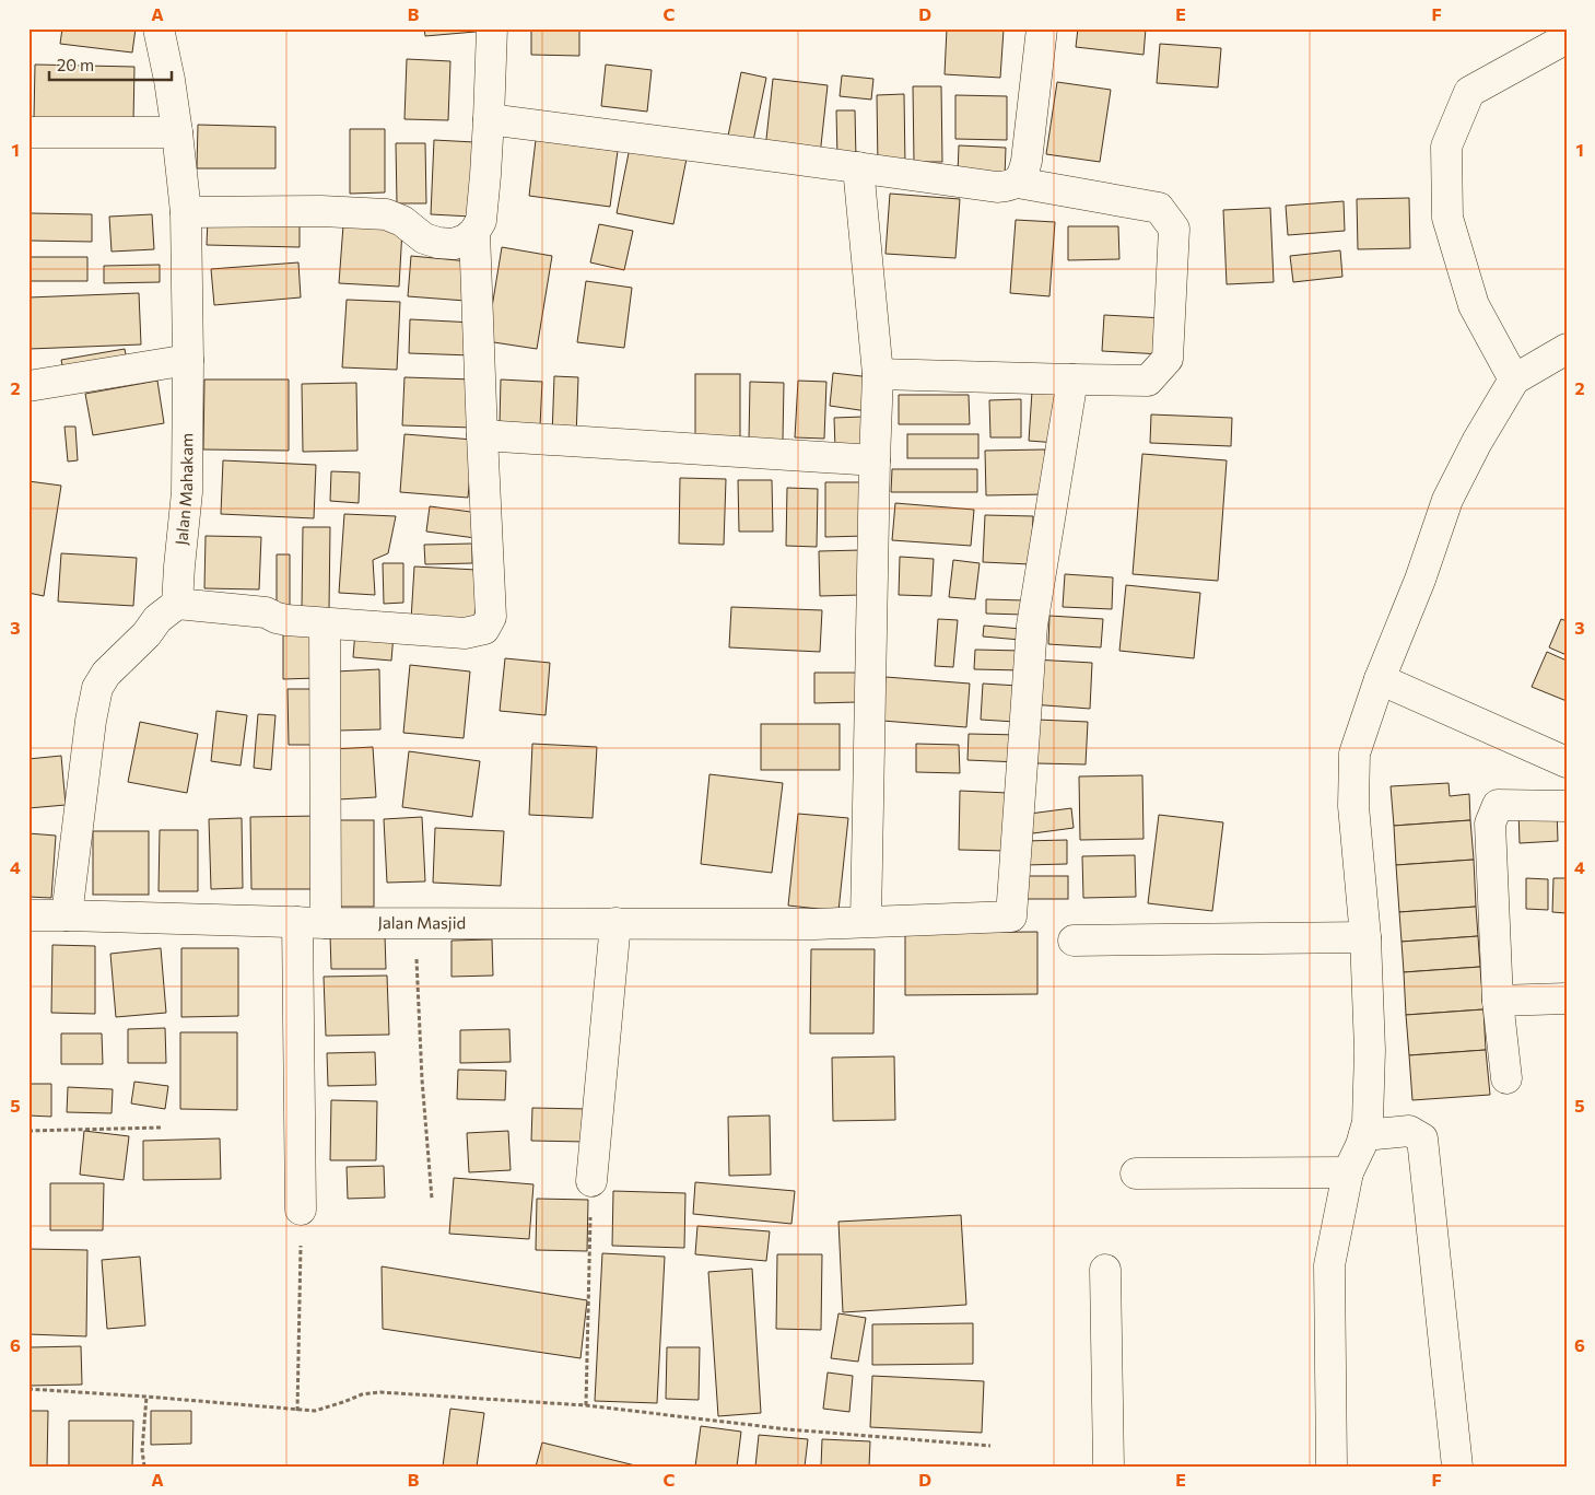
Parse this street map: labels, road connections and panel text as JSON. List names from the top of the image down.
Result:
{
  "streets": {
    "street": ["Jalan Mahakam", "Jalan Masjid"]
  },
  "scale_bar": "20 m",
  "grid": {
    "columns": [
      "A",
      "B",
      "C",
      "D",
      "E",
      "F"
    ],
    "rows": [
      "1",
      "2",
      "3",
      "4",
      "5",
      "6"
    ]
  }
}
